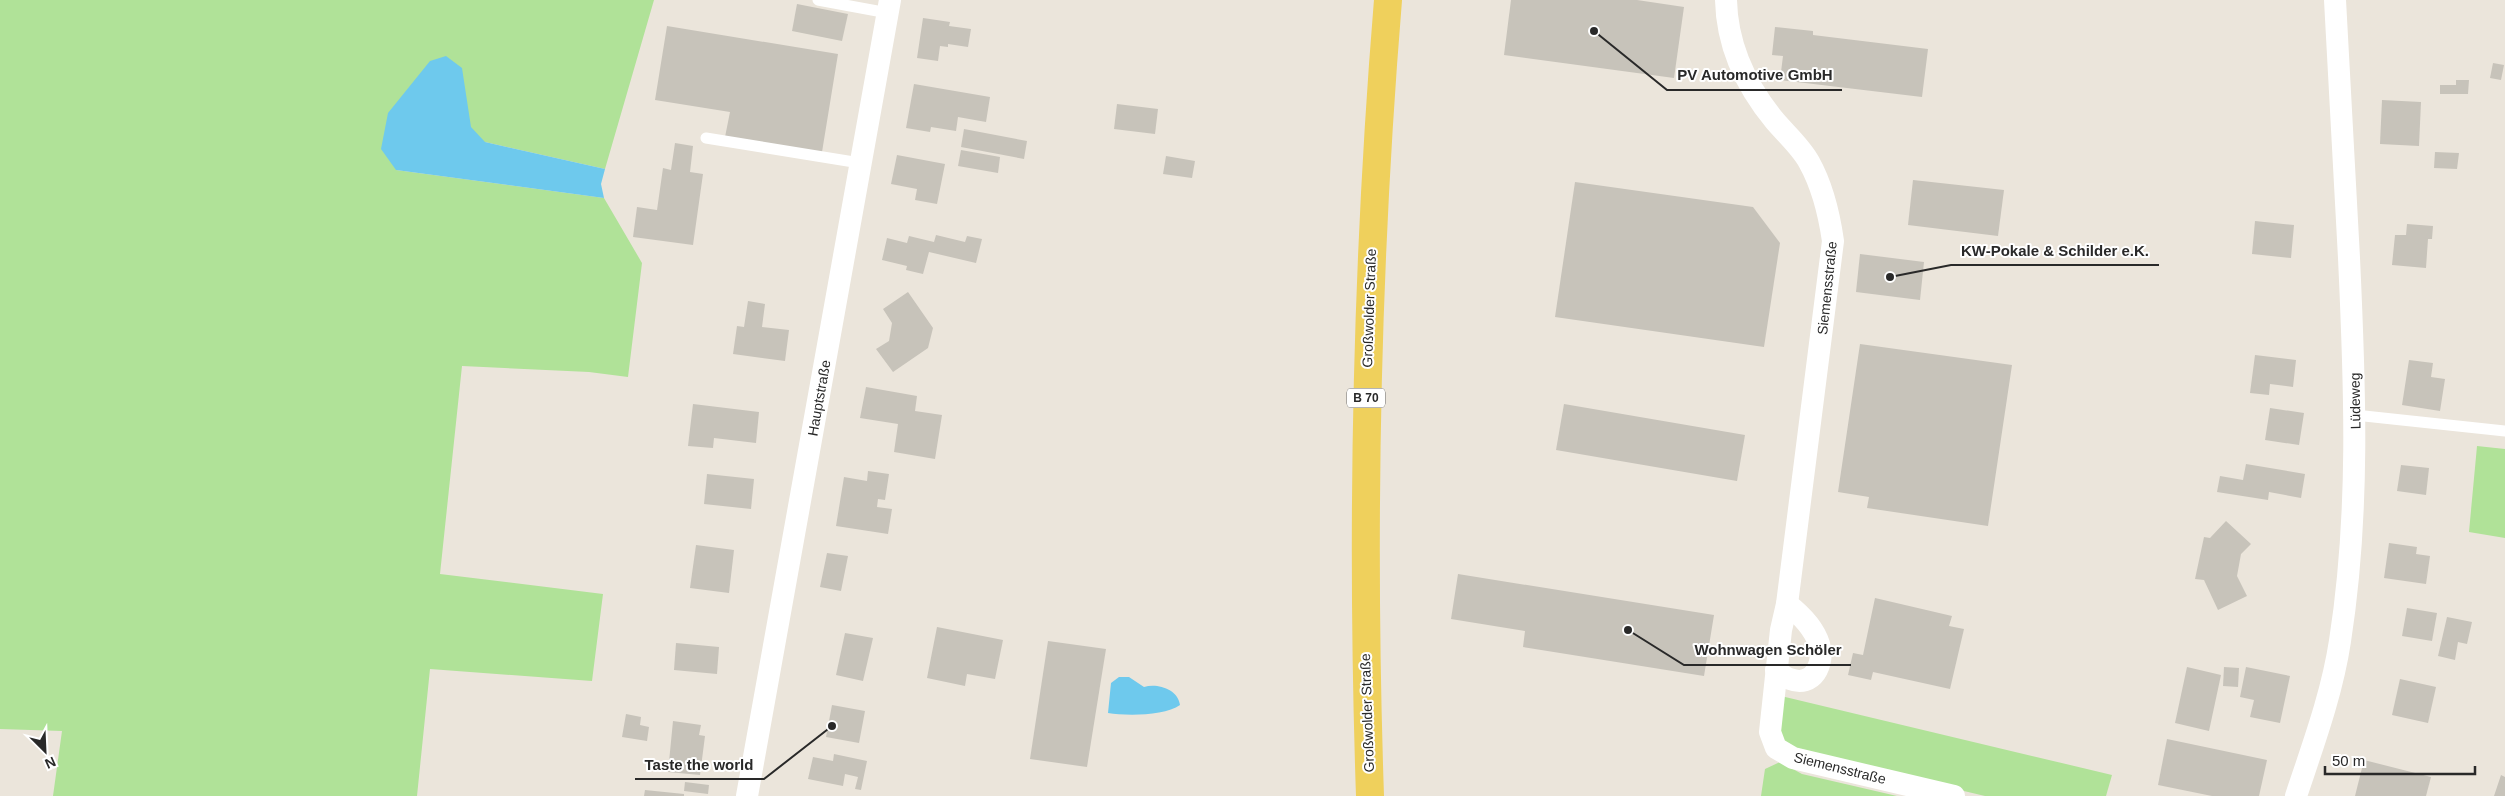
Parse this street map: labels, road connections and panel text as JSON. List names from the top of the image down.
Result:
{
  "streets": {
    "main road": ["Großwolder Straße", "B 70"],
    "street": ["Siemensstraße", "Hauptstraße", "Lüdeweg"]
  },
  "places": [
    "PV Automotive GmbH",
    "KW-Pokale & Schilder e.K.",
    "Wohnwagen Schöler",
    "Taste the world"
  ],
  "scale_bar": "50 m",
  "north": "bottom right"
}
